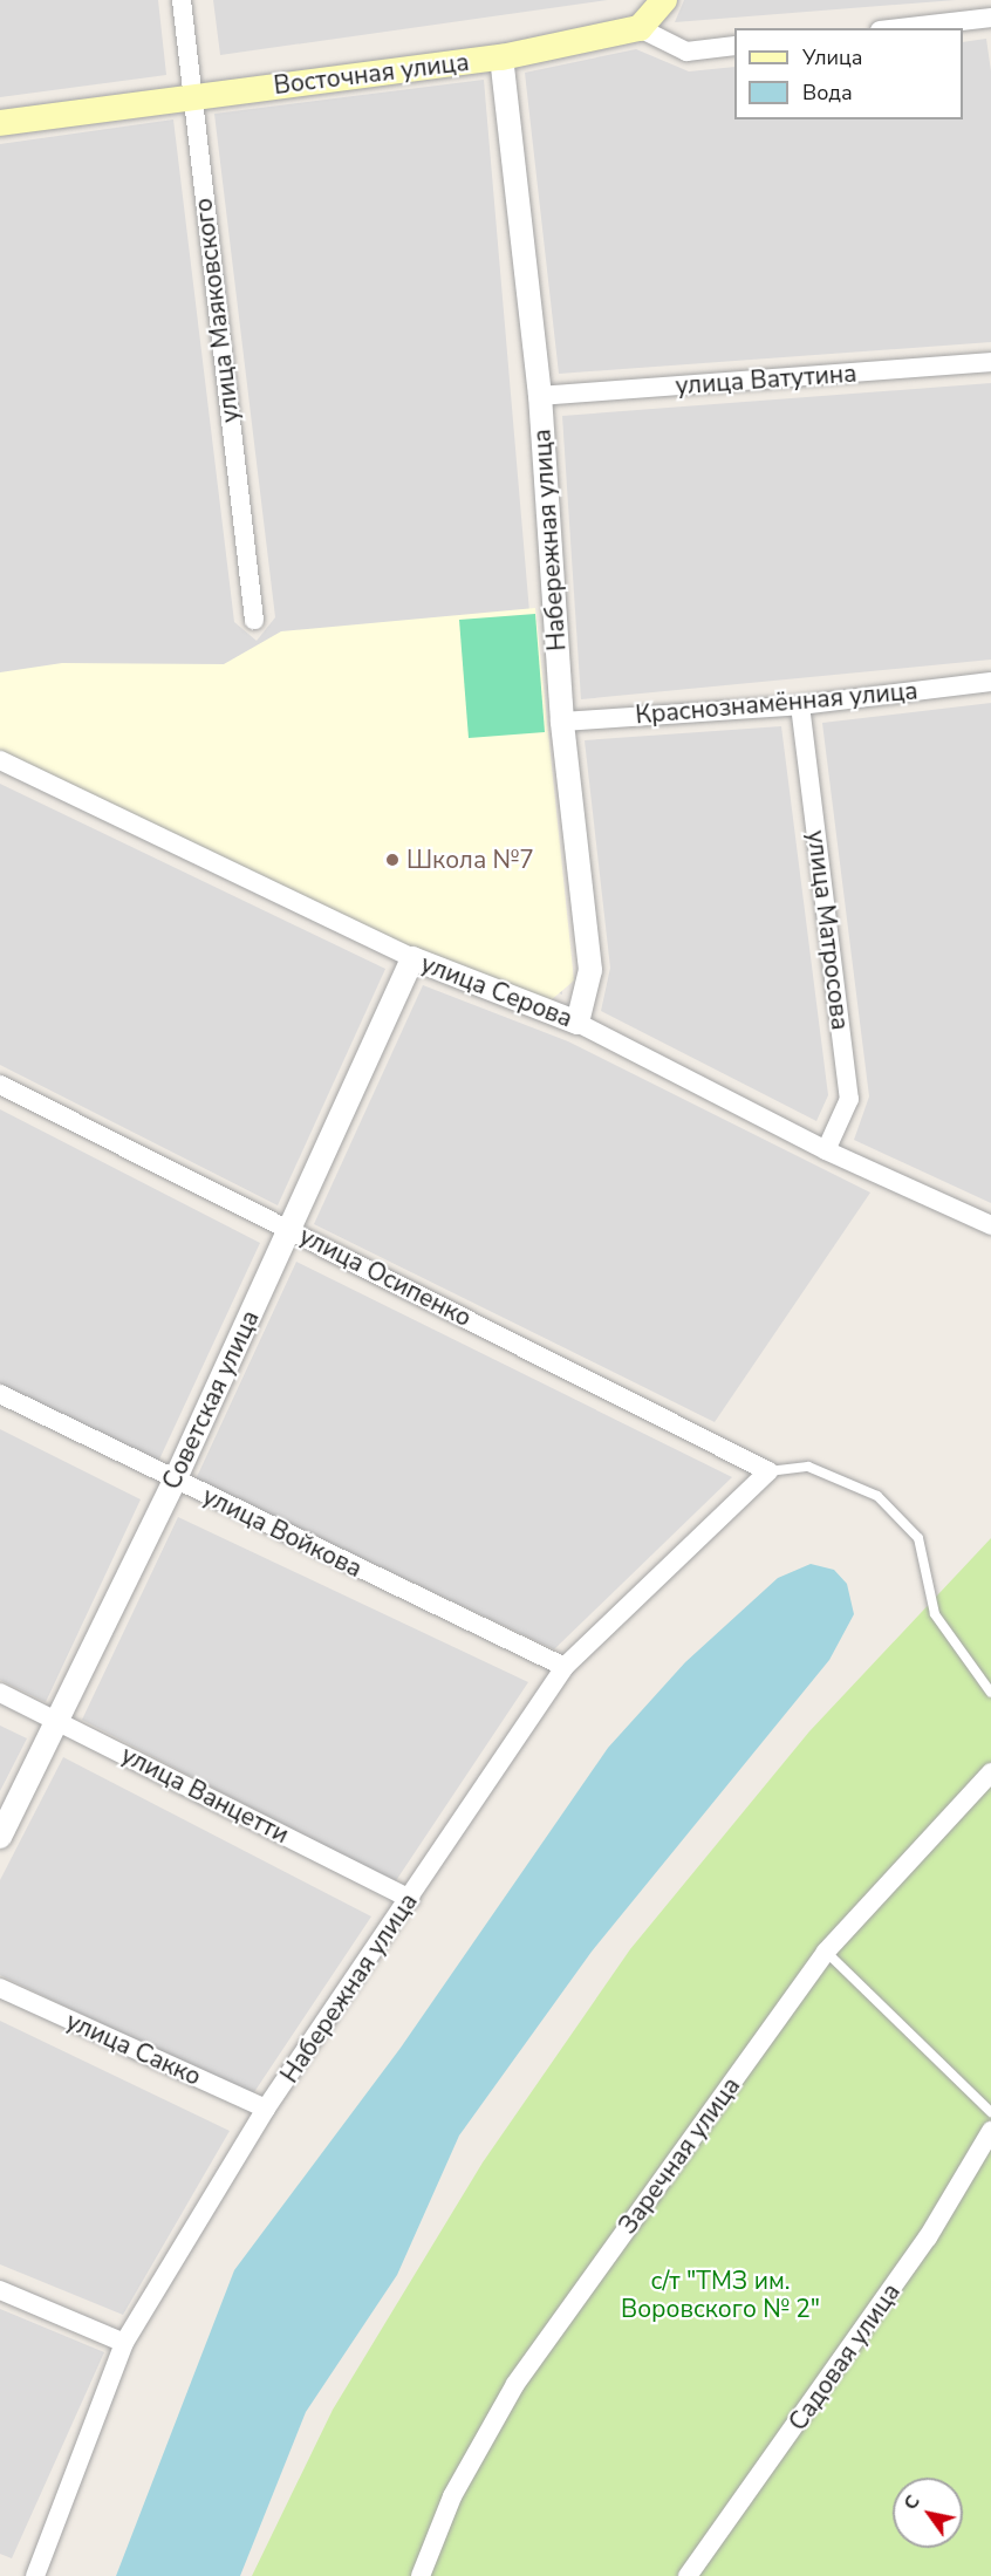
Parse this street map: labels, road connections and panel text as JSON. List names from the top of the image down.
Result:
{
  "streets": {
    "main road": ["Восточная улица"],
    "street": [
      "улица Маяковского",
      "улица Ватутина",
      "Набережная улица",
      "Краснознамённая улица",
      "улица Матросова",
      "улица Серова",
      "улица Осипенко",
      "Советская улица",
      "улица Войкова",
      "улица Ванцетти",
      "улица Сакко",
      "Заречная улица",
      "Садовая улица"
    ]
  },
  "crossings": [
    ["Восточная улица", "улица Маяковского"],
    ["Восточная улица", "Набережная улица"],
    ["улица Ватутина", "Набережная улица"],
    ["Набережная улица", "Краснознамённая улица"],
    ["Набережная улица", "улица Серова"],
    ["Набережная улица", "улица Осипенко"],
    ["Набережная улица", "улица Войкова"],
    ["Набережная улица", "улица Ванцетти"],
    ["Набережная улица", "улица Сакко"],
    ["Краснознамённая улица", "улица Матросова"],
    ["улица Матросова", "улица Серова"],
    ["улица Серова", "Советская улица"],
    ["улица Осипенко", "Советская улица"],
    ["Советская улица", "улица Войкова"],
    ["Советская улица", "улица Ванцетти"]
  ],
  "parks": ["с/т \"ТМЗ им. Воровского № 2\""],
  "places": ["Школа №7"],
  "legend": ["Улица", "Вода"],
  "north": "top left"
}
